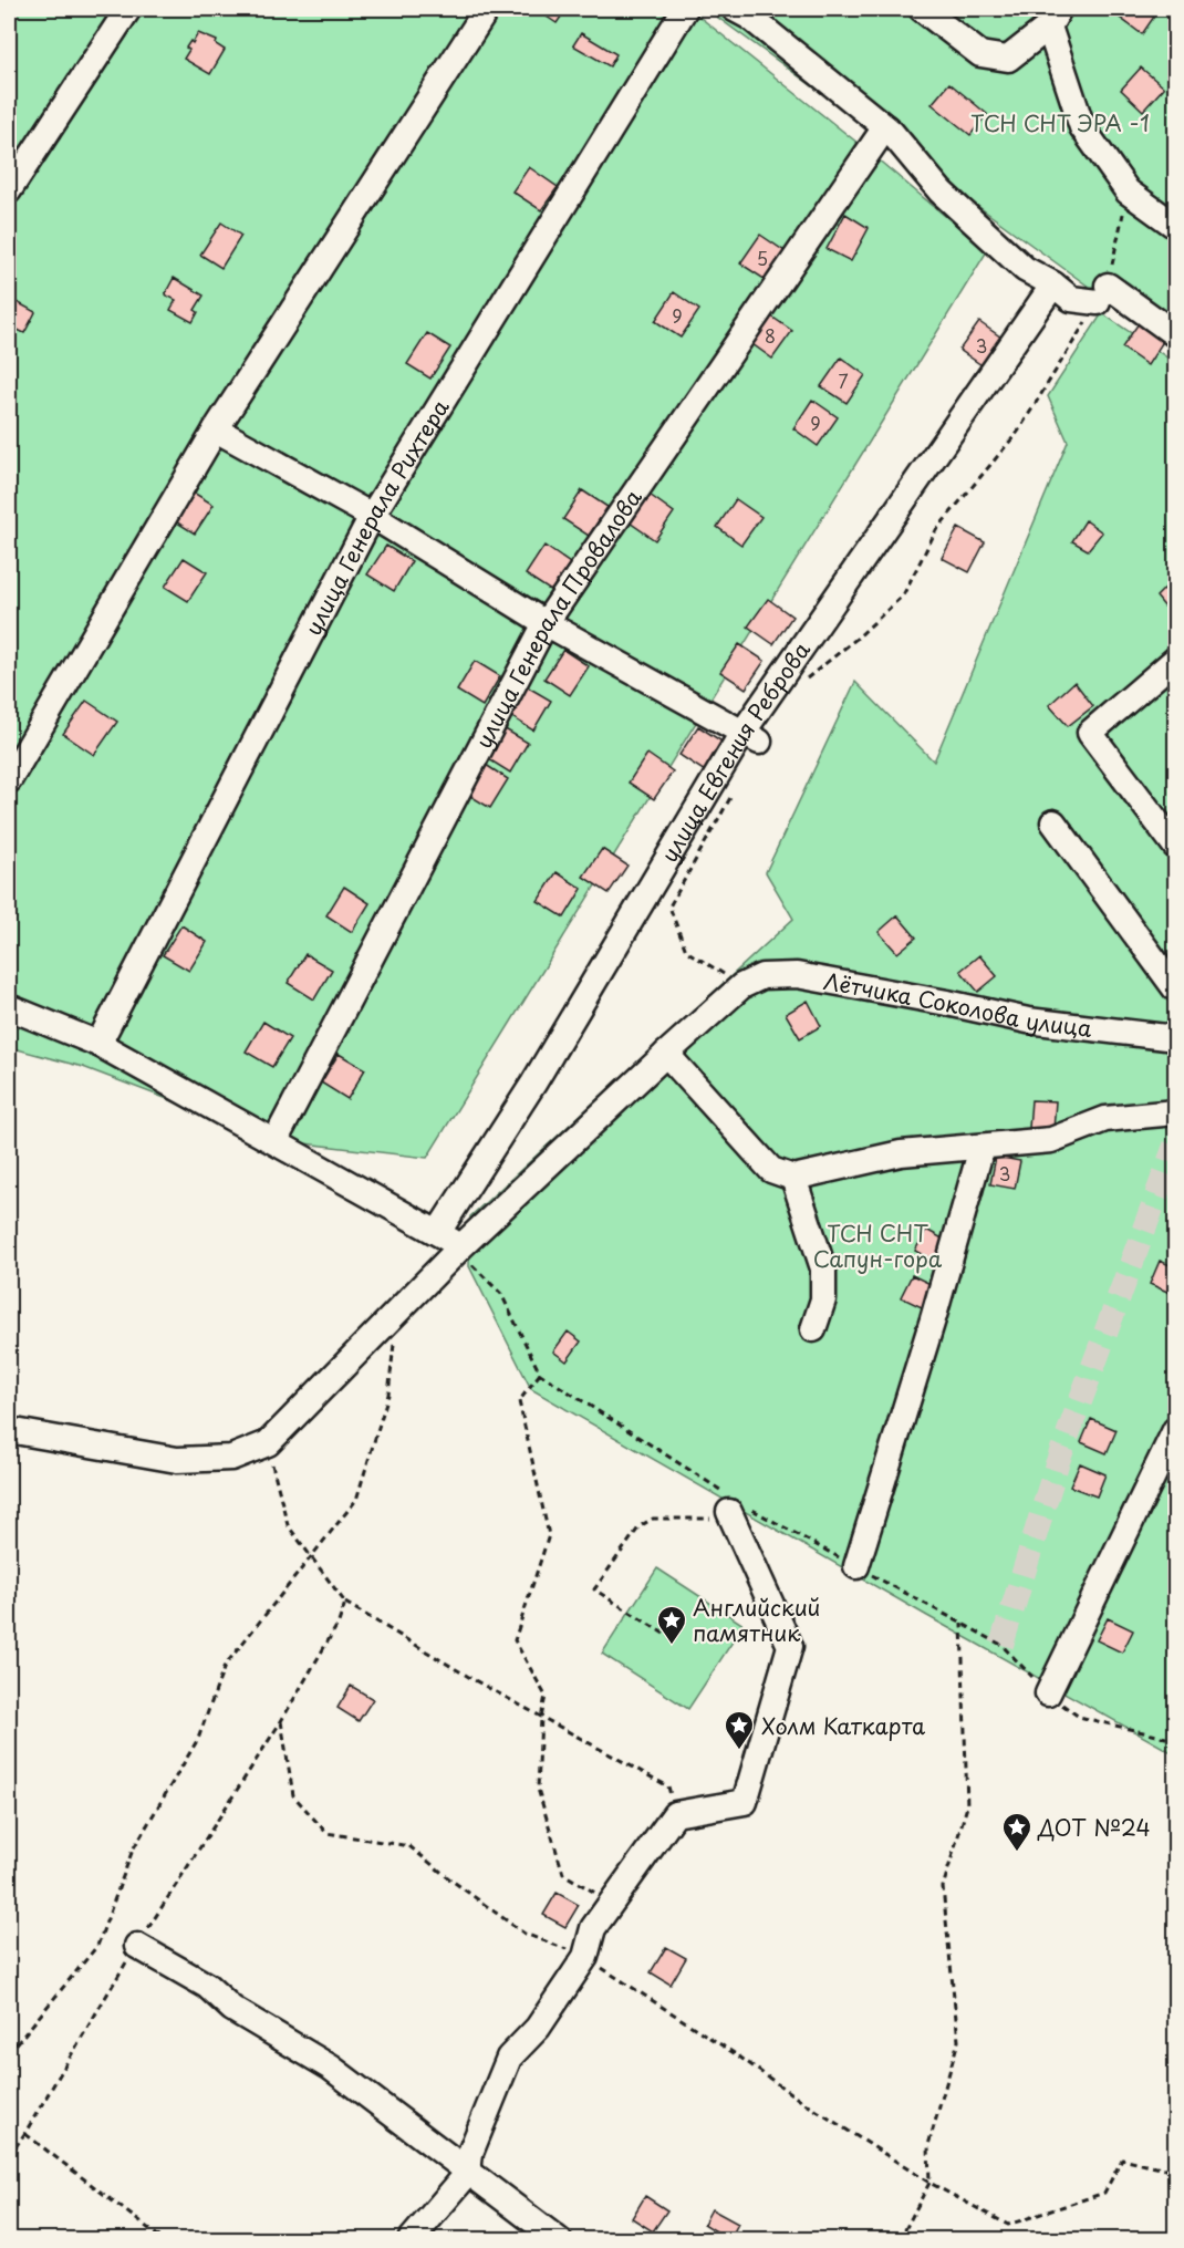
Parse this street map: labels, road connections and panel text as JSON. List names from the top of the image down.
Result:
{
  "streets": {
    "street": [
      "улица Генерала Рихтера",
      "улица Генерала Провалова",
      "улица Евгения Реброва",
      "Лётчика Соколова улица"
    ]
  },
  "parks": ["ТСН СНТ ЭРА -1", "ТСН СНТ Сапун-гора"],
  "places": {
    "place": ["Английский памятник", "Холм Каткарта", "ДОТ №24"]
  },
  "house_numbers": [
    "5",
    "9",
    "8",
    "3",
    "7",
    "9",
    "3"
  ]
}
